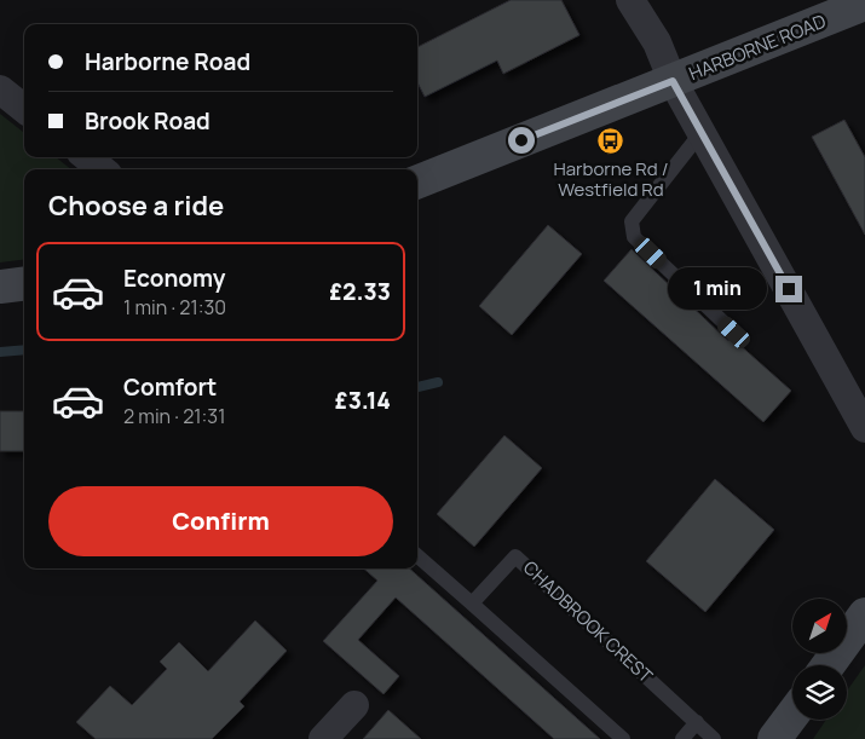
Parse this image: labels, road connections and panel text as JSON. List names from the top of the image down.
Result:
{
  "streets": {
    "main road": ["HARBORNE ROAD"],
    "lane": ["CHADBROOK CREST"]
  },
  "places": {
    "bus stop": ["Harborne Rd / Westfield Rd"]
  },
  "north": "top right",
  "page": {
    "banner": ["Harborne Road", "Brook Road"],
    "heading": "Choose a ride",
    "list": [
      {
        "name": "Economy",
        "note": "1 min · 21:30",
        "value": "£2.33"
      },
      {
        "name": "Comfort",
        "note": "2 min · 21:31",
        "value": "£3.14"
      }
    ],
    "bubble": "1 min",
    "buttons": "Confirm"
  }
}
